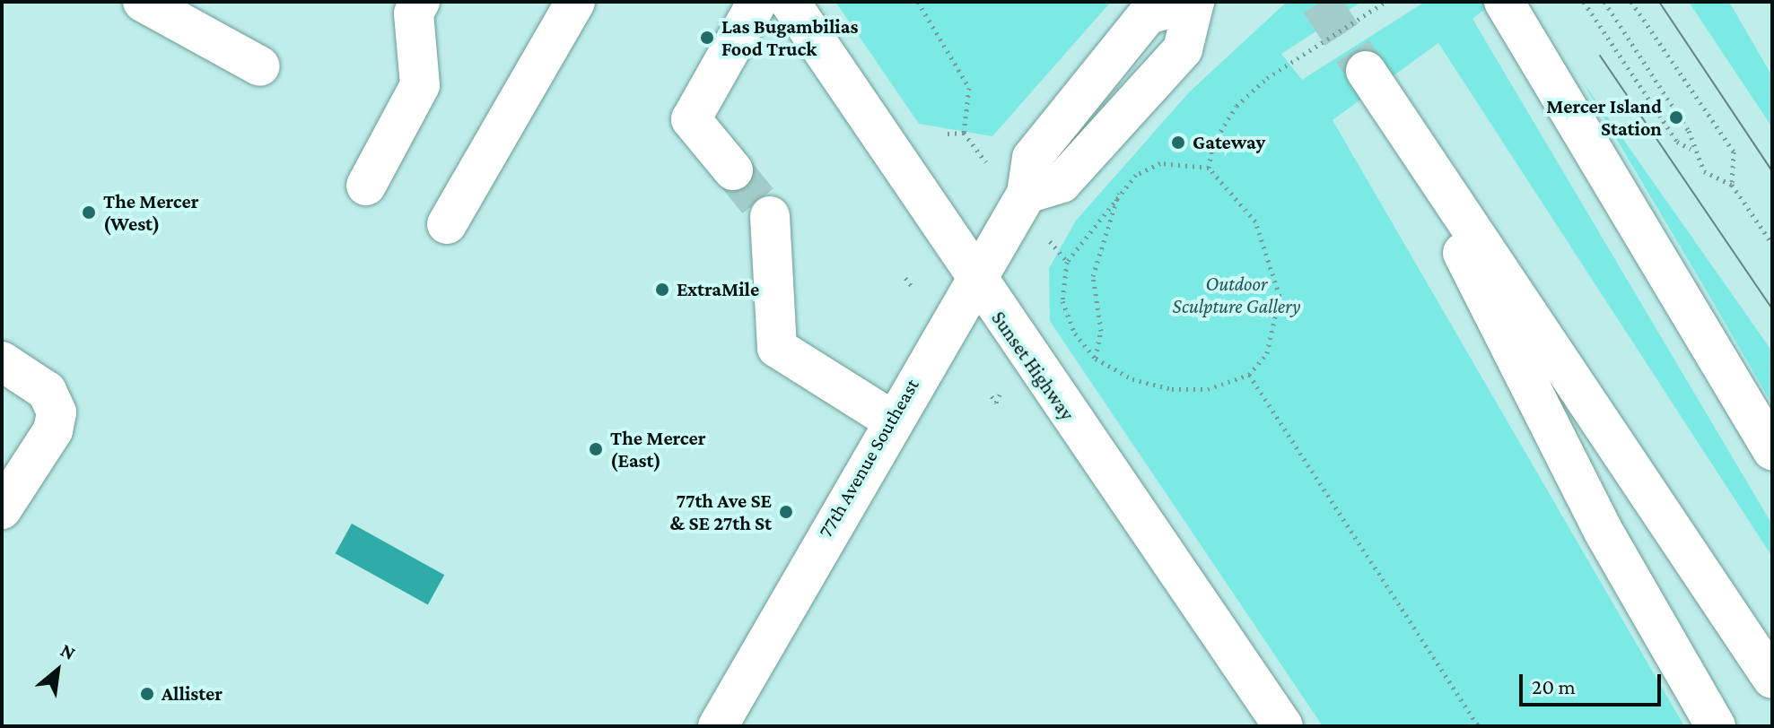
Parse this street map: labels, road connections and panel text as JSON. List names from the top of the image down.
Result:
{
  "streets": {
    "main road": ["Sunset Highway", "77th Avenue Southeast"]
  },
  "crossings": [
    ["Sunset Highway", "77th Avenue Southeast"]
  ],
  "parks": ["Outdoor Sculpture Gallery"],
  "places": [
    "Las Bugambilias Food Truck",
    "Mercer Island Station",
    "Gateway",
    "The Mercer (West)",
    "ExtraMile",
    "The Mercer (East)",
    "77th Ave SE & SE 27th St",
    "Allister"
  ],
  "scale_bar": "20 m",
  "north": "top right"
}
